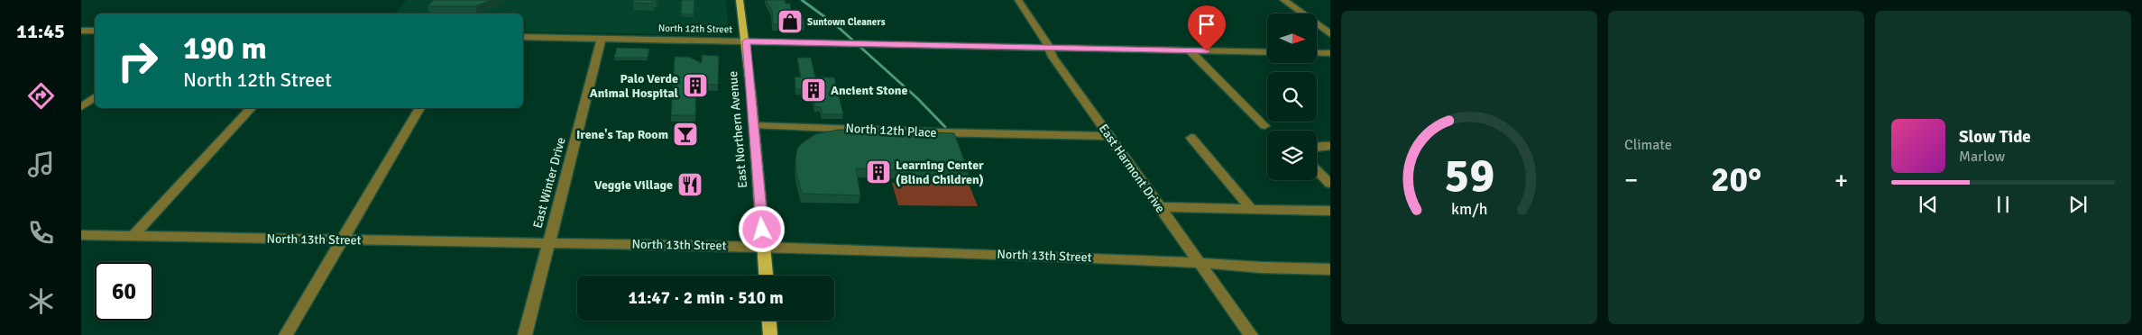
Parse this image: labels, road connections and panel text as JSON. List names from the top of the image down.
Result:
{
  "streets": {
    "main road": ["East Northern Avenue"],
    "street": [
      "North 12th Street",
      "North 12th Place",
      "East Harmont Drive",
      "East Winter Drive",
      "North 13th Street"
    ]
  },
  "crossings": [
    ["North 12th Street", "East Northern Avenue"],
    ["North 12th Street", "East Harmont Drive"],
    ["North 12th Street", "East Winter Drive"],
    ["East Northern Avenue", "North 12th Place"],
    ["East Northern Avenue", "North 13th Street"],
    ["North 12th Place", "East Harmont Drive"],
    ["East Harmont Drive", "North 13th Street"],
    ["East Winter Drive", "North 13th Street"]
  ],
  "places": {
    "shop": ["Suntown Cleaners"],
    "building": ["Palo Verde Animal Hospital", "Ancient Stone", "Learning Center (Blind Children)"],
    "bar": ["Irene's Tap Room"],
    "restaurant": ["Veggie Village"]
  },
  "north": "right",
  "page": {
    "tabs": "11:45",
    "tile": "Climate",
    "turn": ["190 m", "North 12th Street"],
    "song": ["Slow Tide", "Marlow"],
    "heat": ["−", "20°", "+"],
    "limit": "60",
    "trip": "11:47 · 2 min · 510 m",
    "gauge": ["59", "km/h"]
  }
}
